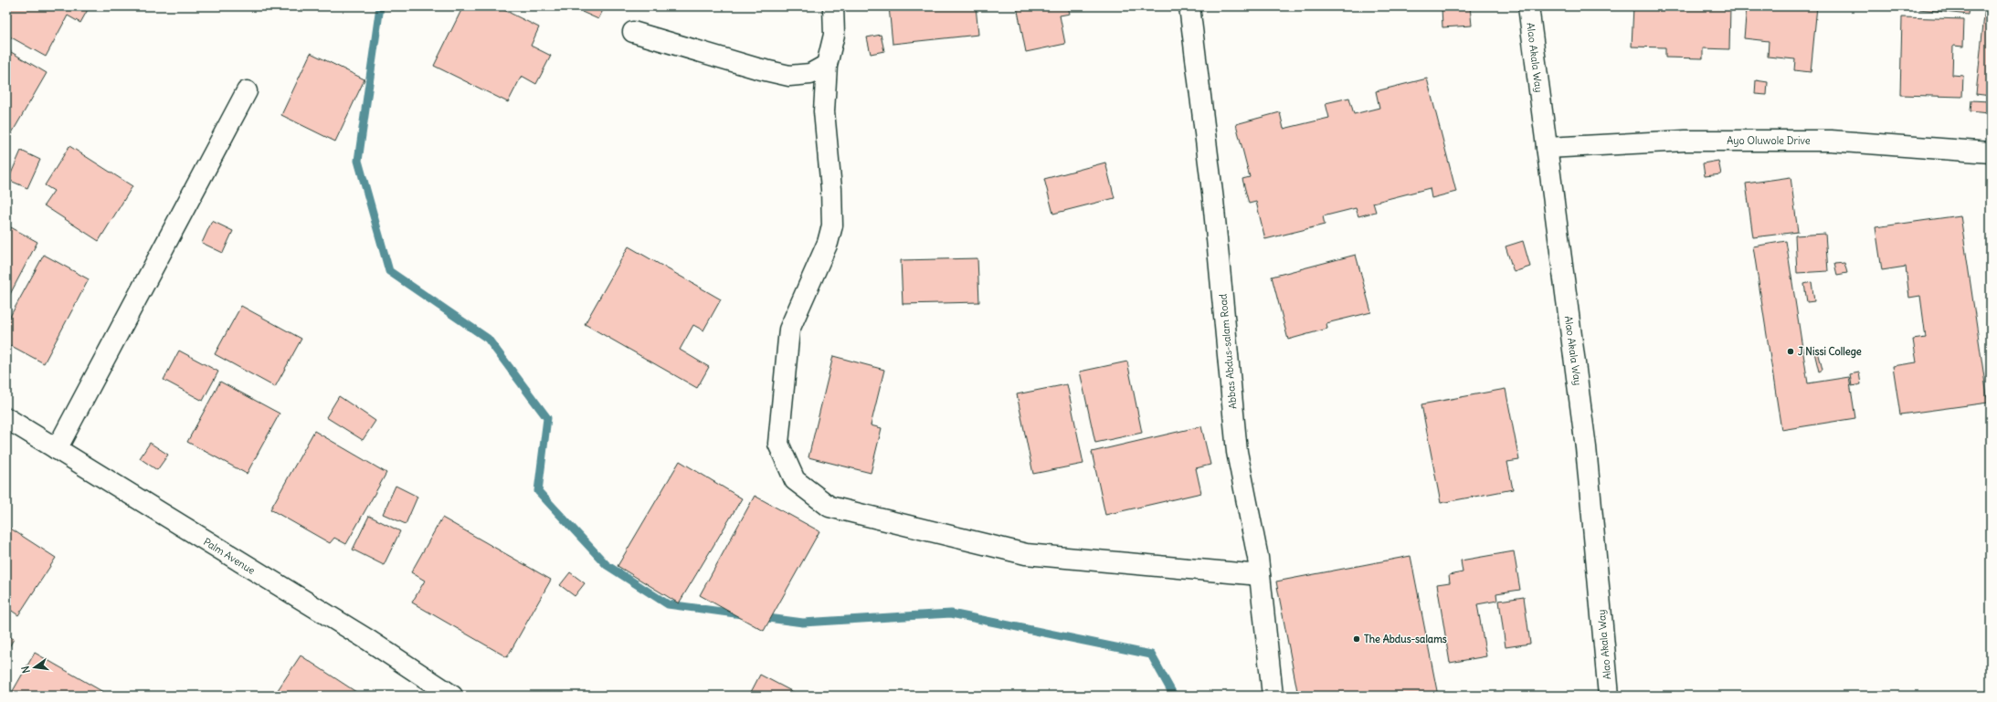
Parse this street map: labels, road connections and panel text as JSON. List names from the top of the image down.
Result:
{
  "streets": {
    "street": [
      "Alao Akala Way",
      "Ayo Oluwole Drive",
      "Abbas Abdus-salam Road",
      "Palm Avenue"
    ]
  },
  "crossings": [
    ["Alao Akala Way", "Ayo Oluwole Drive"]
  ],
  "places": ["J Nissi College", "The Abdus-salams"],
  "north": "left"
}
